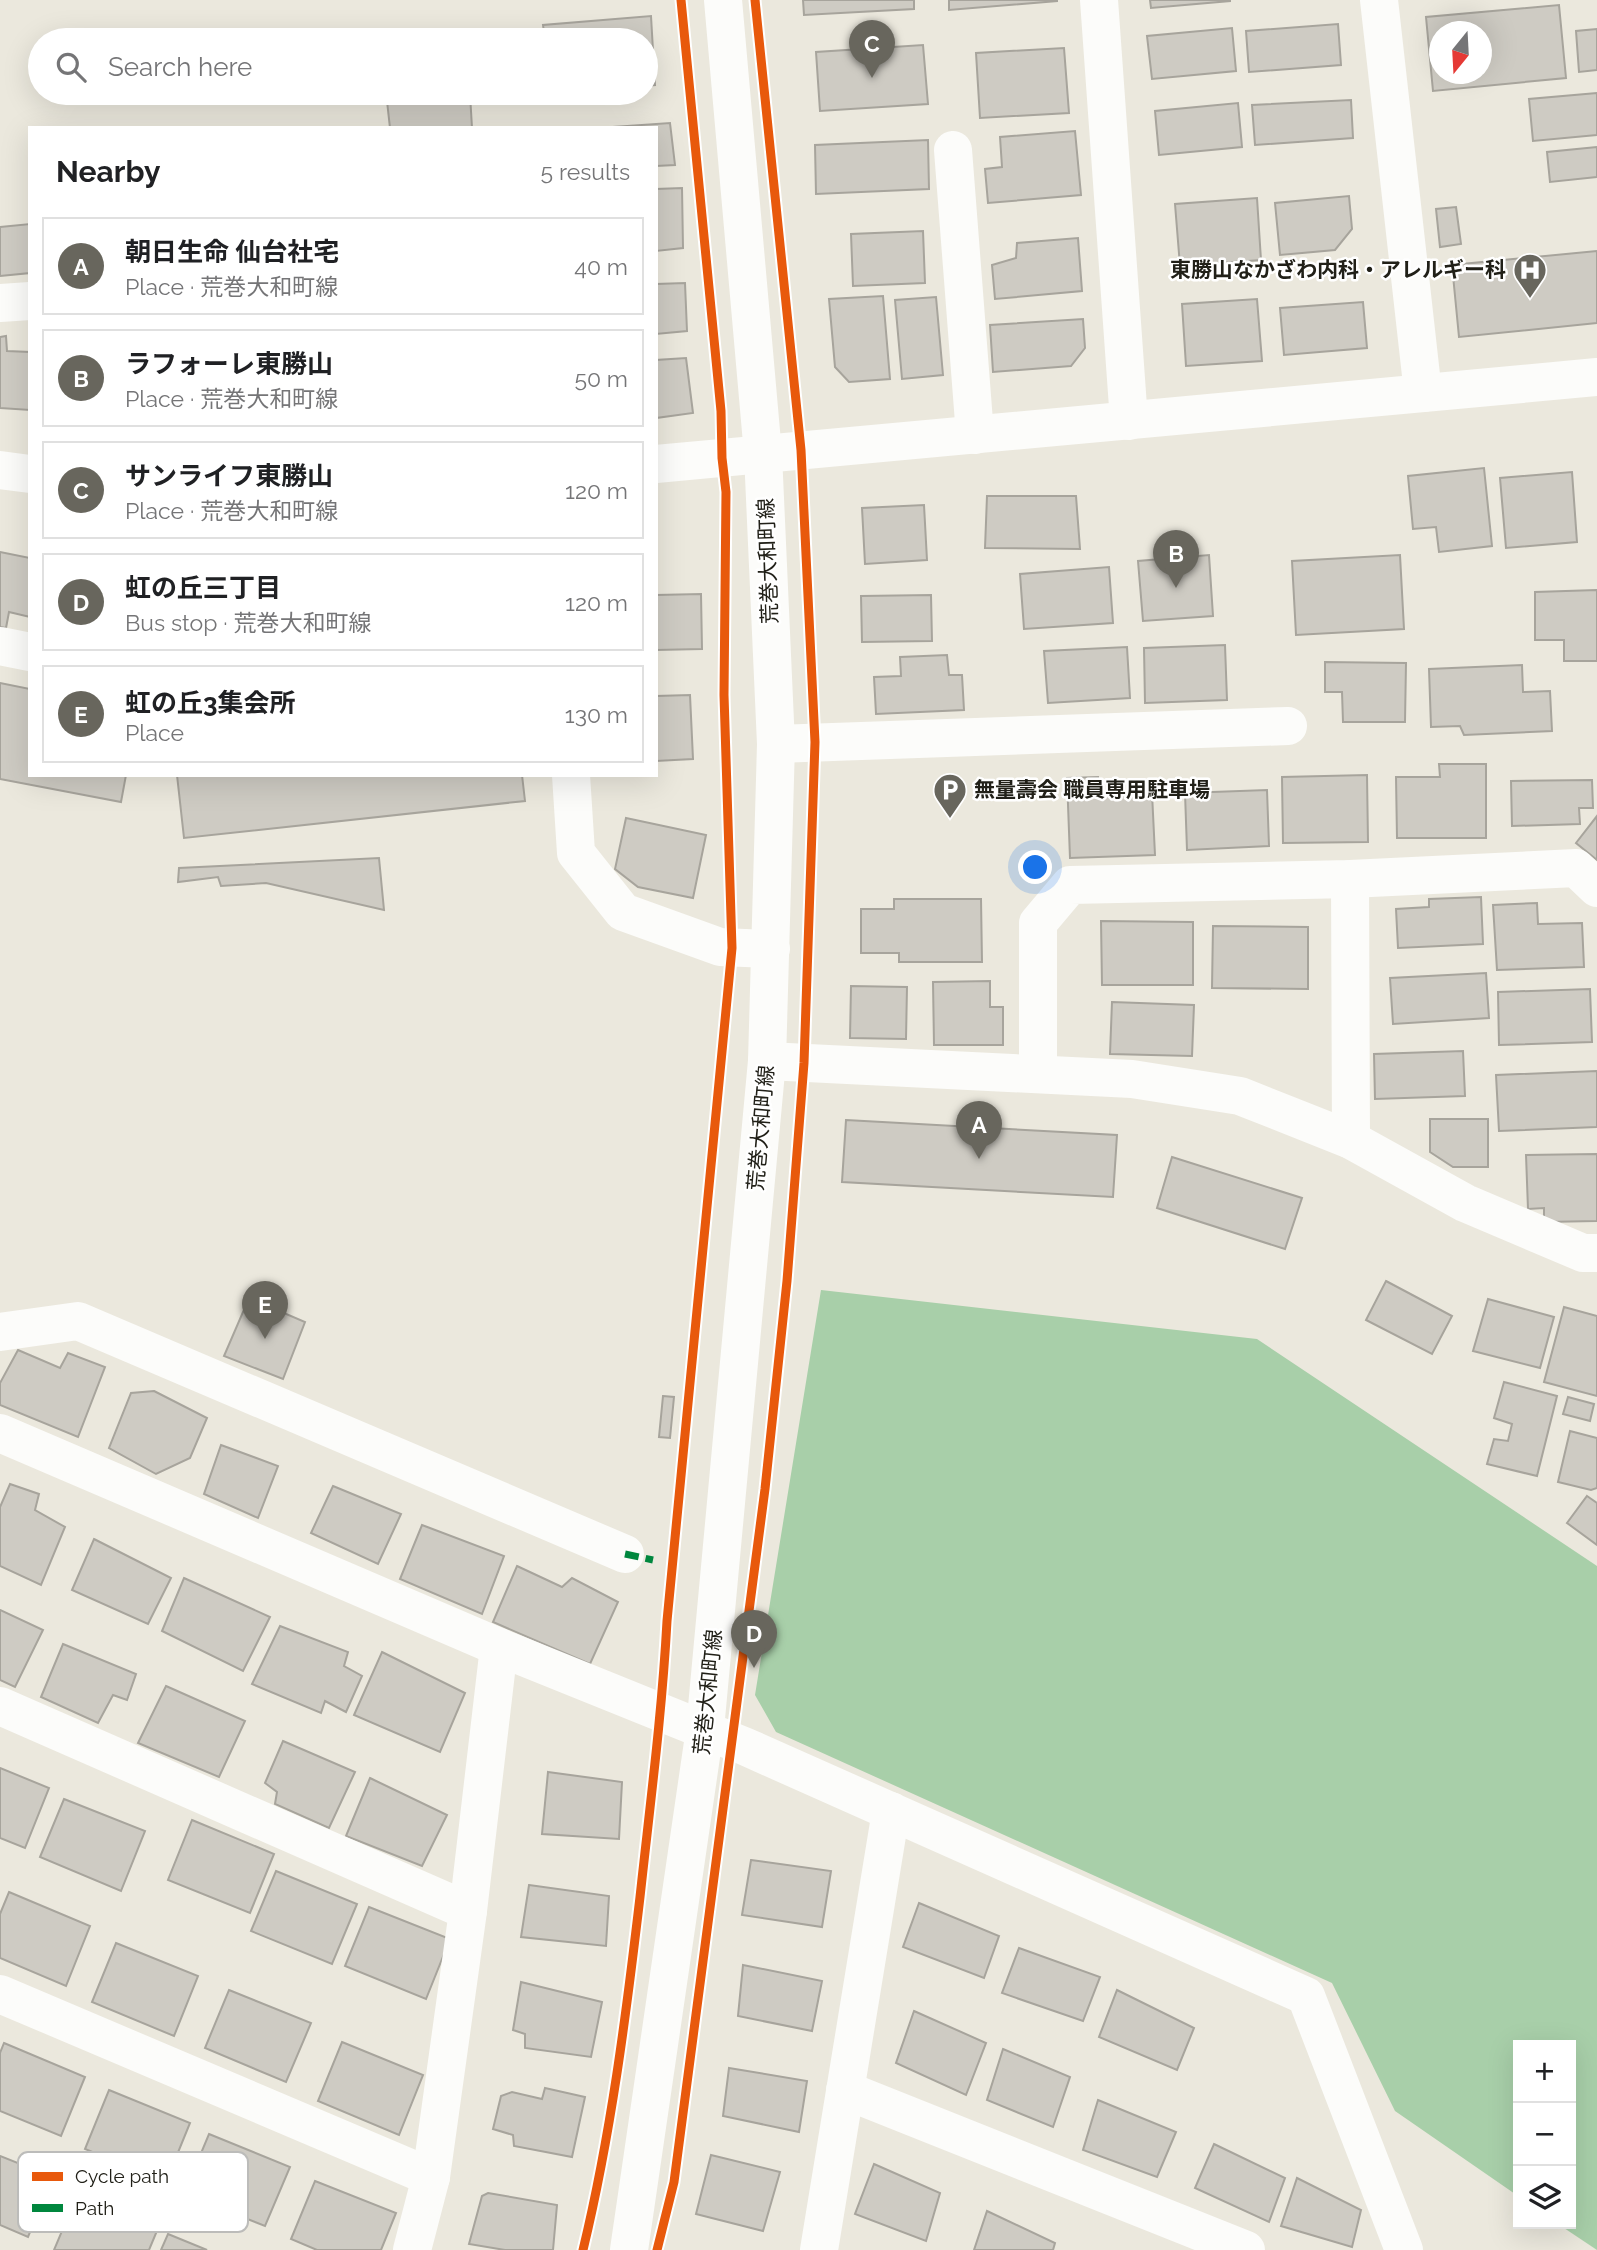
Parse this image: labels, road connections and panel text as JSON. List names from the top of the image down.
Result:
{
  "streets": {
    "street": ["荒巻大和町線"]
  },
  "places": {
    "hospital": ["東勝山なかざわ内科・アレルギー科"],
    "parking": ["無量壽会 職員専用駐車場"]
  },
  "legend": ["Cycle path", "Path"],
  "north": "bottom",
  "page": {
    "pins": [
      "C",
      "B",
      "A",
      "E",
      "D"
    ],
    "search": "Search here",
    "heading": ["Nearby", "5 results"],
    "list": [
      {
        "mark": "A",
        "name": "朝日生命 仙台社宅",
        "note": "Place · 荒巻大和町線",
        "value": "40 m"
      },
      {
        "mark": "B",
        "name": "ラフォーレ東勝山",
        "note": "Place · 荒巻大和町線",
        "value": "50 m"
      },
      {
        "mark": "C",
        "name": "サンライフ東勝山",
        "note": "Place · 荒巻大和町線",
        "value": "120 m"
      },
      {
        "mark": "D",
        "name": "虹の丘三丁目",
        "note": "Bus stop · 荒巻大和町線",
        "value": "120 m"
      },
      {
        "mark": "E",
        "name": "虹の丘3集会所",
        "note": "Place",
        "value": "130 m"
      }
    ],
    "map_buttons": ["+", "−"]
  }
}
